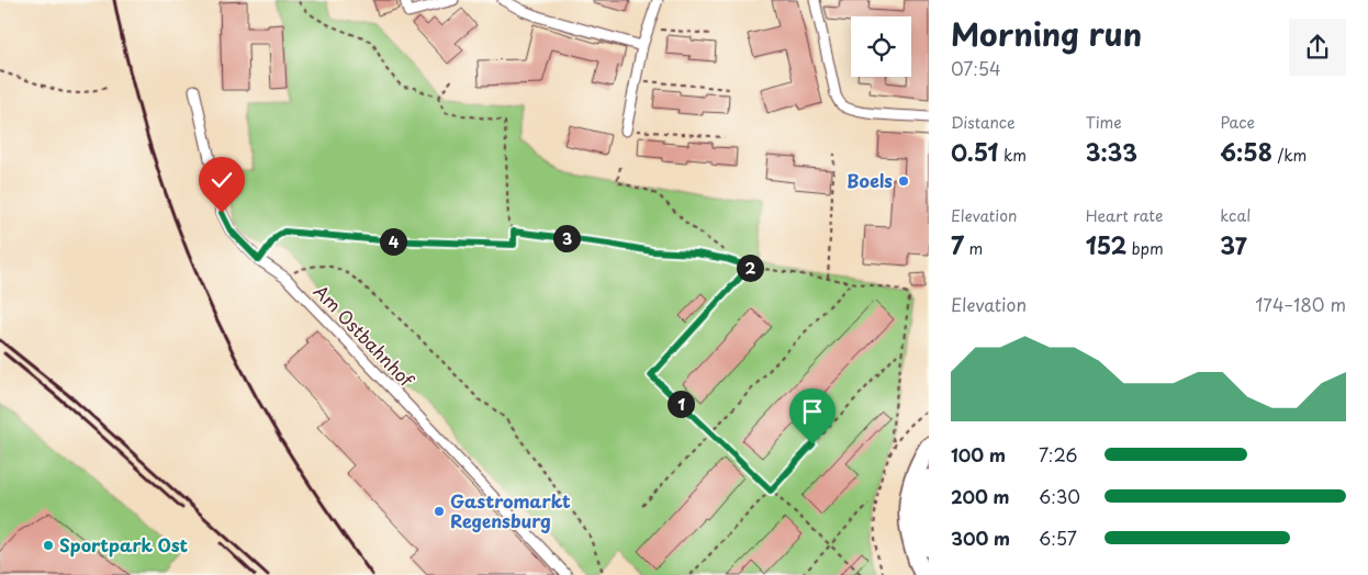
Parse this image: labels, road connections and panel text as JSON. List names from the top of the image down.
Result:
{
  "streets": {
    "street": ["Am Ostbahnhof"]
  },
  "places": ["Boels", "Gastromarkt Regensburg", "Sportpark Ost"],
  "page": {
    "heading": ["Morning run", "07:54"],
    "stats": [
      ["Distance", "0.51 km"],
      ["Time", "3:33"],
      ["Pace", "6:58 /km"],
      ["Elevation", "7 m"],
      ["Heart rate", "152 bpm"],
      ["kcal", "37"]
    ],
    "pins": [
      "3",
      "4",
      "2",
      "1"
    ],
    "chart": ["Elevation", "174–180 m"],
    "list": [
      {
        "name": "100 m",
        "note": "7:26"
      },
      {
        "name": "200 m",
        "note": "6:30"
      },
      {
        "name": "300 m",
        "note": "6:57"
      }
    ]
  }
}
